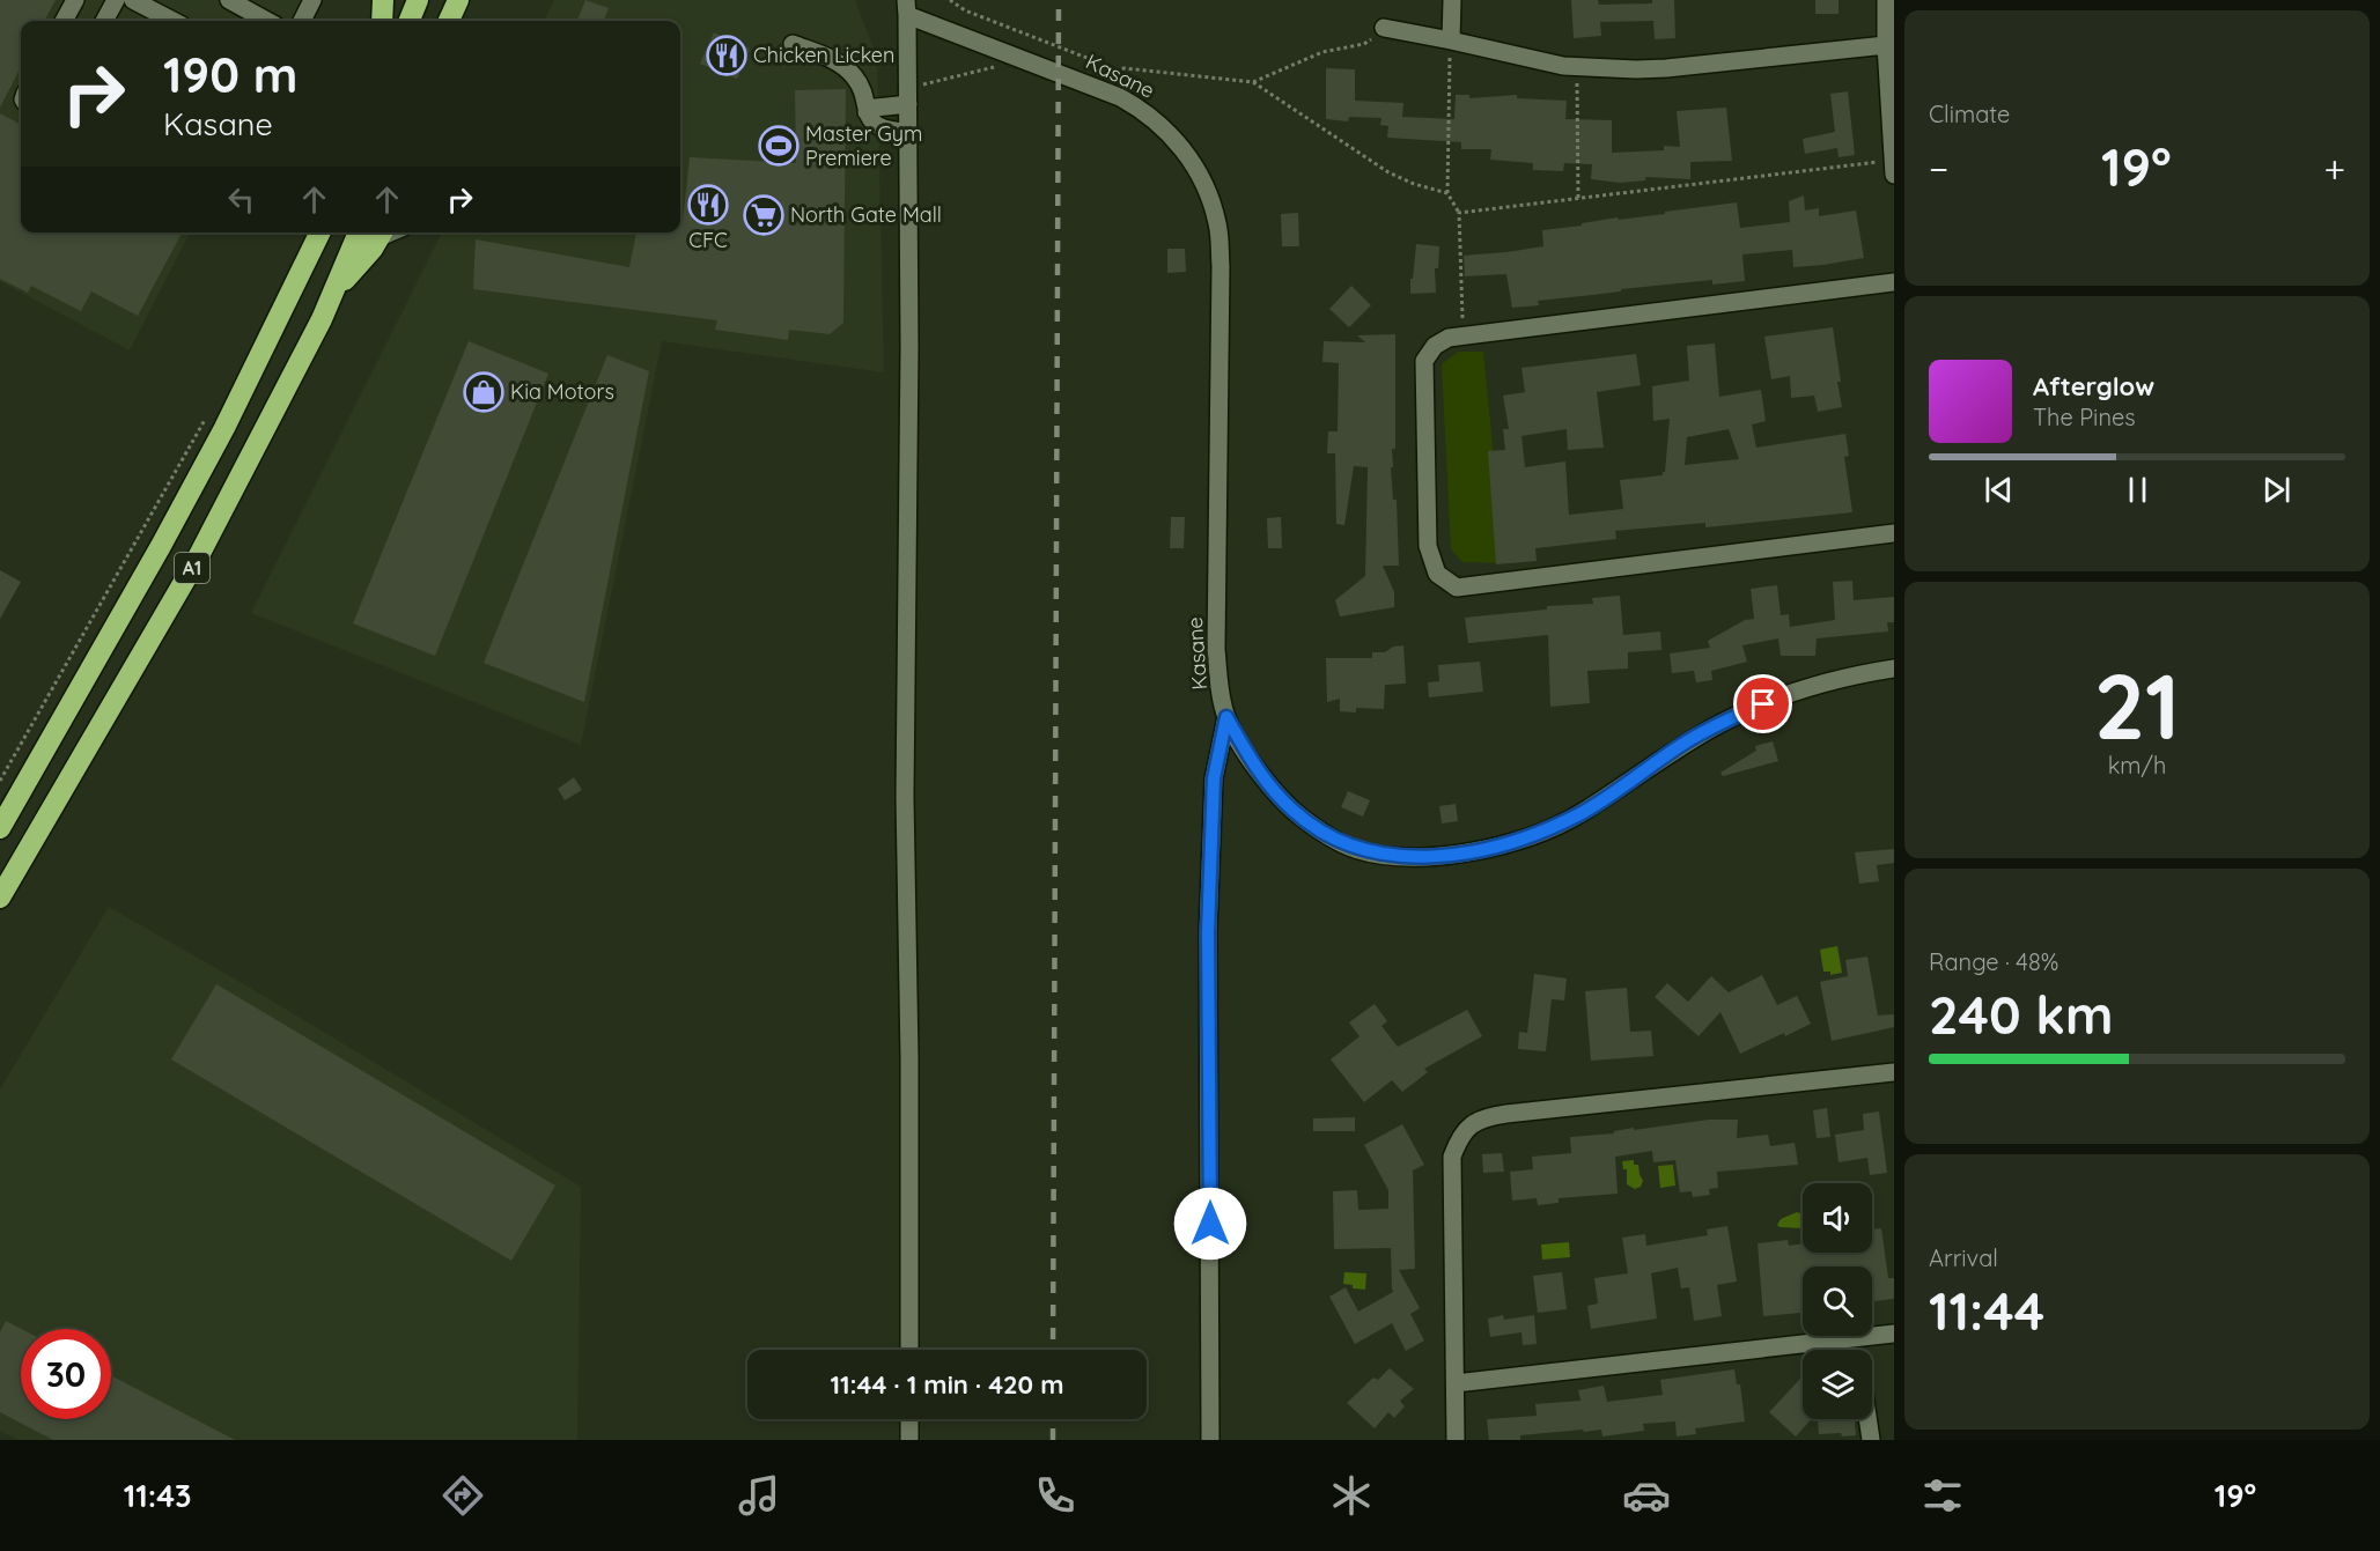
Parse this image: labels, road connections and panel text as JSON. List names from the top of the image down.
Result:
{
  "streets": {
    "highway": ["A1"],
    "street": ["Kasane"]
  },
  "places": {
    "restaurant": ["Chicken Licken", "CFC"],
    "sports": ["Master Gym Premiere"],
    "supermarket": ["North Gate Mall"],
    "shop": ["Kia Motors"]
  },
  "page": {
    "tile": [
      "Climate",
      ["21", "km/h"],
      ["Range · 48%", "240 km"],
      ["Arrival", "11:44"]
    ],
    "turn": ["190 m", "Kasane"],
    "heat": ["−", "19°", "+"],
    "song": ["Afterglow", "The Pines"],
    "limit": "30",
    "trip": "11:44 · 1 min · 420 m",
    "tabs": ["11:43", "19°"]
  }
}
